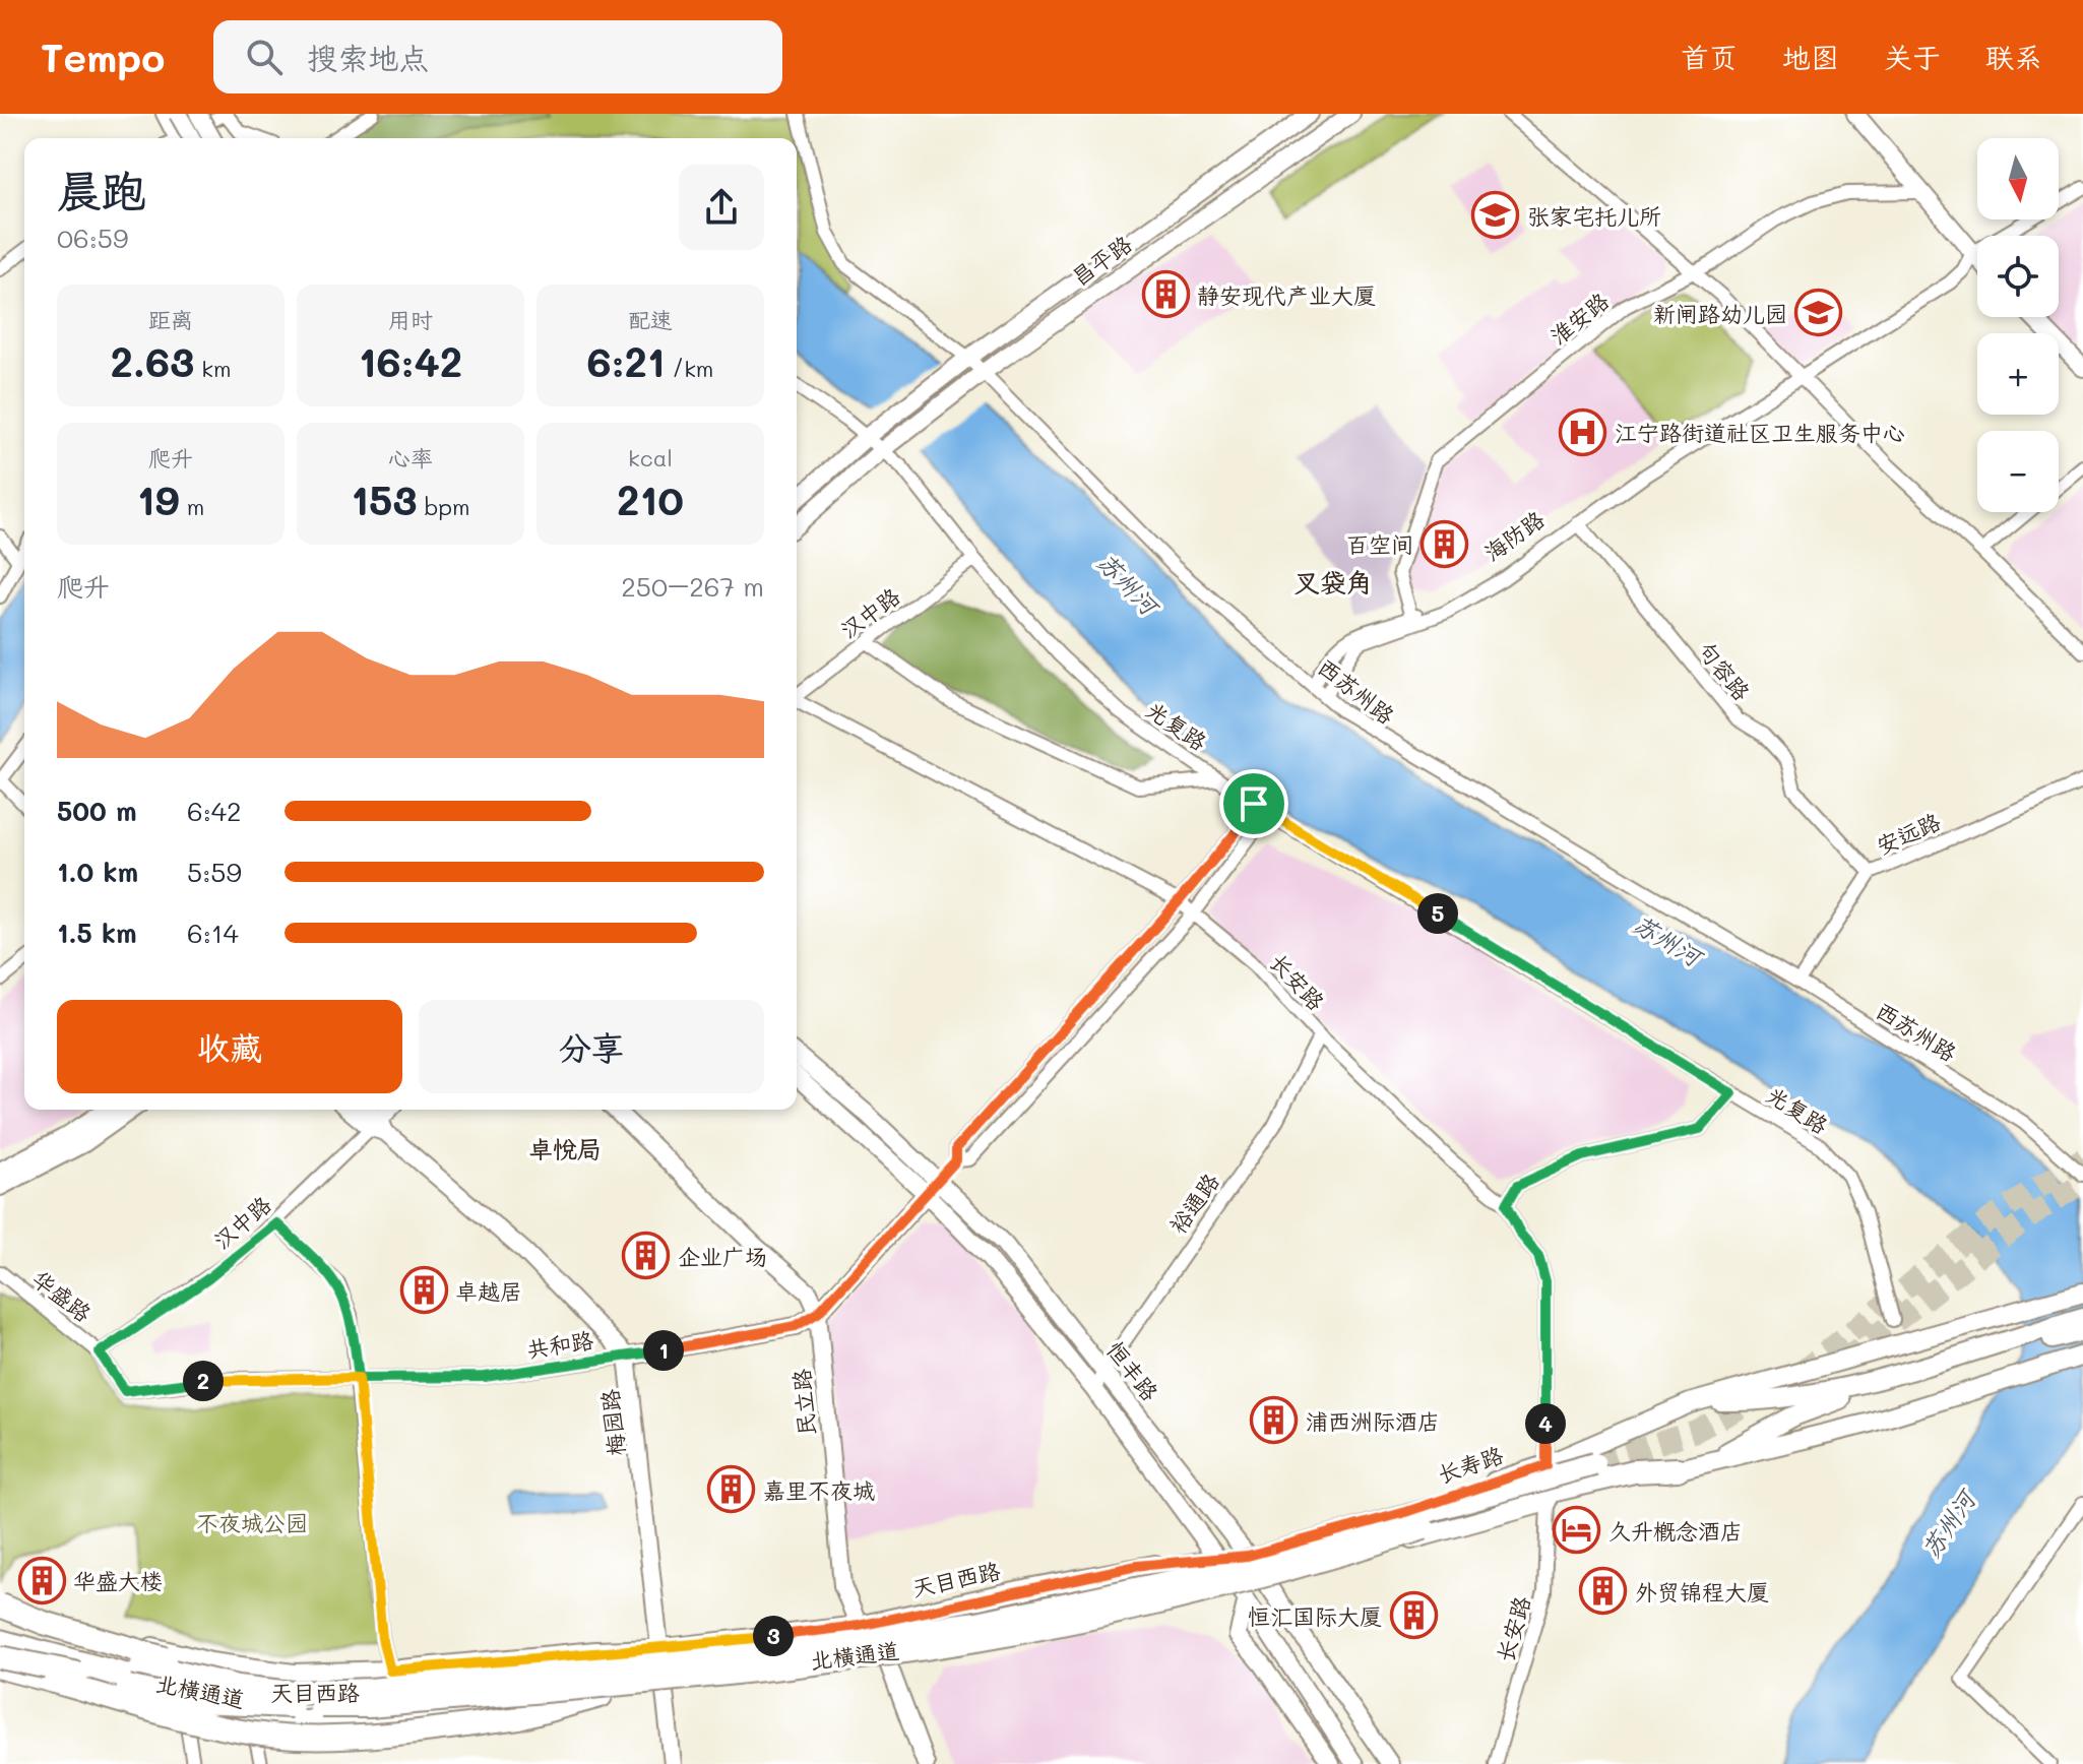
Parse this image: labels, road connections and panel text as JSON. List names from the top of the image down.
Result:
{
  "streets": {
    "highway": ["北横通道"],
    "main road": [
      "昌平路",
      "汉中路",
      "共和路",
      "恒丰路",
      "民立路",
      "梅园路",
      "长寿路",
      "天目西路"
    ],
    "street": [
      "淮安路",
      "海防路",
      "句容路",
      "西苏州路",
      "光复路",
      "安远路",
      "长安路",
      "裕通路",
      "华盛路"
    ]
  },
  "crossings": [
    ["昌平路", "西苏州路"],
    ["昌平路", "光复路"],
    ["淮安路", "海防路"],
    ["海防路", "句容路"],
    ["海防路", "西苏州路"],
    ["汉中路", "光复路"],
    ["汉中路", "华盛路"],
    ["汉中路", "梅园路"],
    ["句容路", "安远路"],
    ["西苏州路", "安远路"],
    ["长安路", "裕通路"],
    ["长安路", "长寿路"],
    ["裕通路", "恒丰路"],
    ["华盛路", "共和路"],
    ["共和路", "恒丰路"],
    ["共和路", "民立路"],
    ["共和路", "梅园路"],
    ["恒丰路", "长寿路"],
    ["恒丰路", "天目西路"],
    ["民立路", "天目西路"],
    ["梅园路", "天目西路"]
  ],
  "districts": ["叉袋角", "卓悦局"],
  "water": ["苏州河"],
  "parks": ["不夜城公园"],
  "places": {
    "school or university": ["张家宅托儿所", "新闸路幼儿园"],
    "building": [
      "静安现代产业大厦",
      "百空间",
      "企业广场",
      "卓越居",
      "浦西洲际酒店",
      "嘉里不夜城",
      "华盛大楼",
      "外贸锦程大厦",
      "恒汇国际大厦"
    ],
    "hospital": ["江宁路街道社区卫生服务中心"],
    "hotel": ["久升概念酒店"]
  },
  "north": "bottom",
  "page": {
    "header": "Tempo",
    "search": "搜索地点",
    "nav": [
      "首页",
      "地图",
      "关于",
      "联系"
    ],
    "map_buttons": ["+", "−"],
    "heading": ["晨跑", "06:59"],
    "stats": [
      ["距离", "2.63 km"],
      ["用时", "16:42"],
      ["配速", "6:21 /km"],
      ["爬升", "19 m"],
      ["心率", "153 bpm"],
      ["kcal", "210"]
    ],
    "chart": ["爬升", "250–267 m"],
    "list": [
      {
        "name": "500 m",
        "note": "6:42"
      },
      {
        "name": "1.0 km",
        "note": "5:59"
      },
      {
        "name": "1.5 km",
        "note": "6:14"
      }
    ],
    "pins": [
      "5",
      "1",
      "2",
      "4",
      "3"
    ],
    "buttons": ["收藏", "分享"]
  }
}
